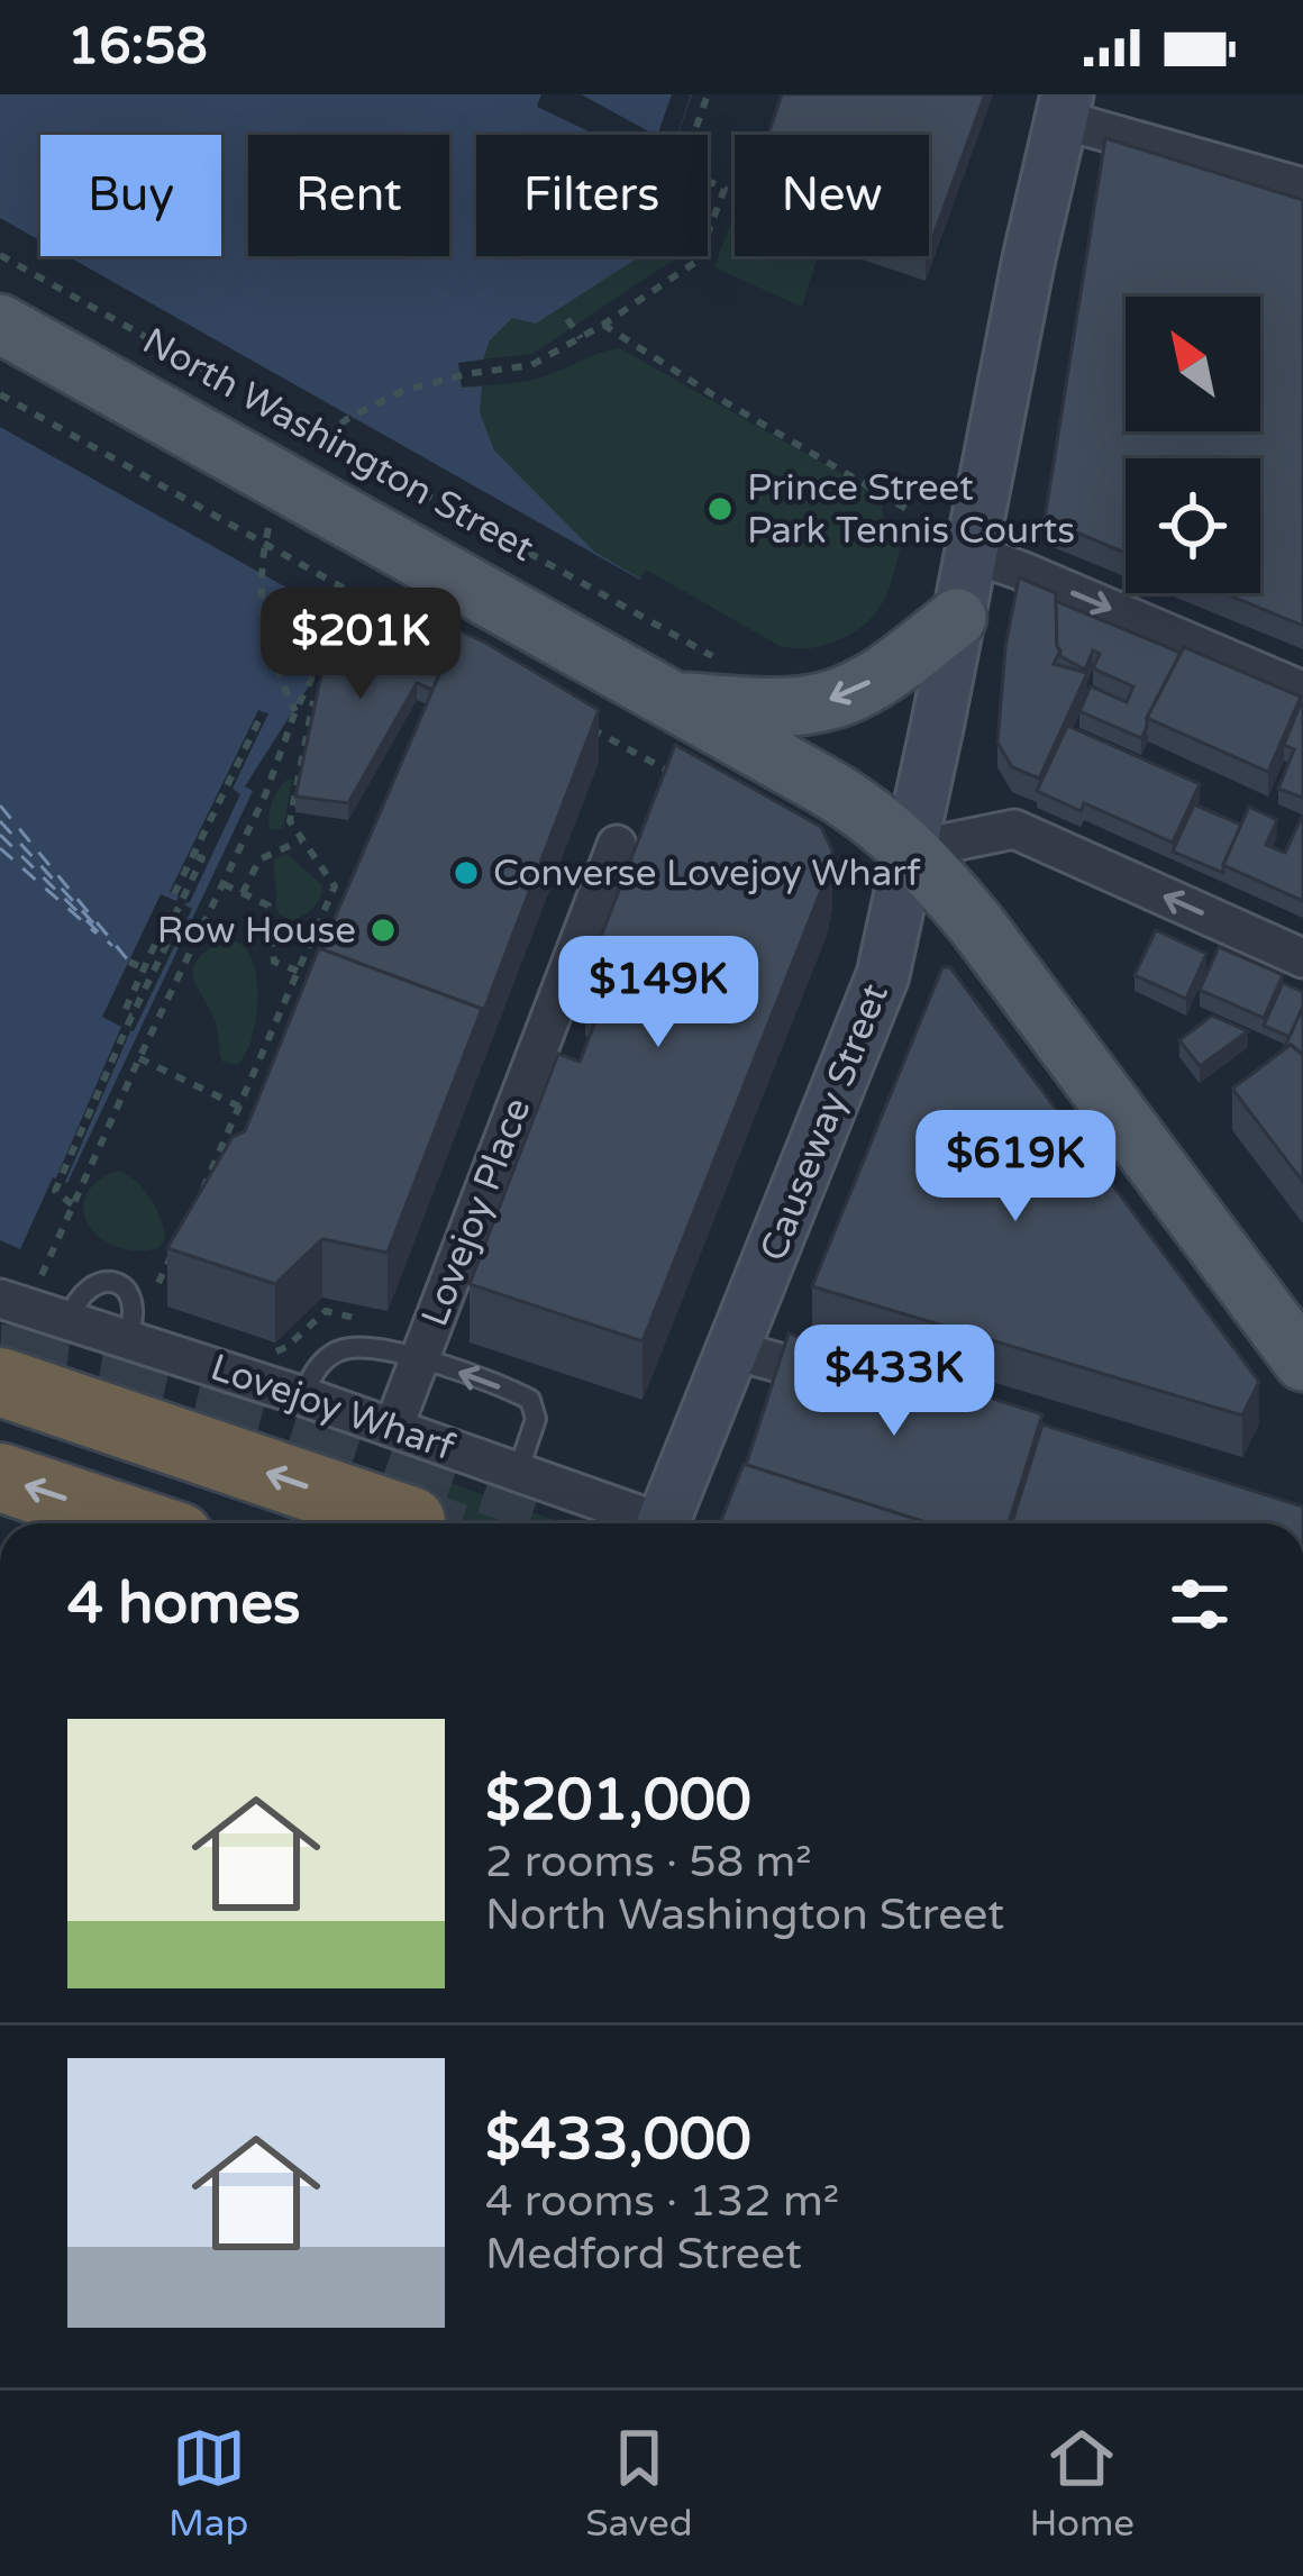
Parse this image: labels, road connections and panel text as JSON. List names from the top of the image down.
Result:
{
  "streets": {
    "main road": ["North Washington Street", "Causeway Street"],
    "street": ["Lovejoy Place", "Lovejoy Wharf"]
  },
  "crossings": [
    ["North Washington Street", "Causeway Street"],
    ["Lovejoy Place", "Lovejoy Wharf"]
  ],
  "places": ["Prince Street Park Tennis Courts", "Converse Lovejoy Wharf", "Row House"],
  "north": "top left",
  "page": {
    "status": "16:58",
    "chip": [
      "Buy",
      "Rent",
      "Filters",
      "New"
    ],
    "price": [
      "$201K",
      "$149K",
      "$619K",
      "$433K"
    ],
    "heading": "4 homes",
    "list": [
      {
        "name": "$201,000",
        "note": "2 rooms · 58 m² · North Washington Street"
      },
      {
        "name": "$433,000",
        "note": "4 rooms · 132 m² · Medford Street"
      }
    ],
    "tabs": ["Map", "Saved", "Home"]
  }
}
